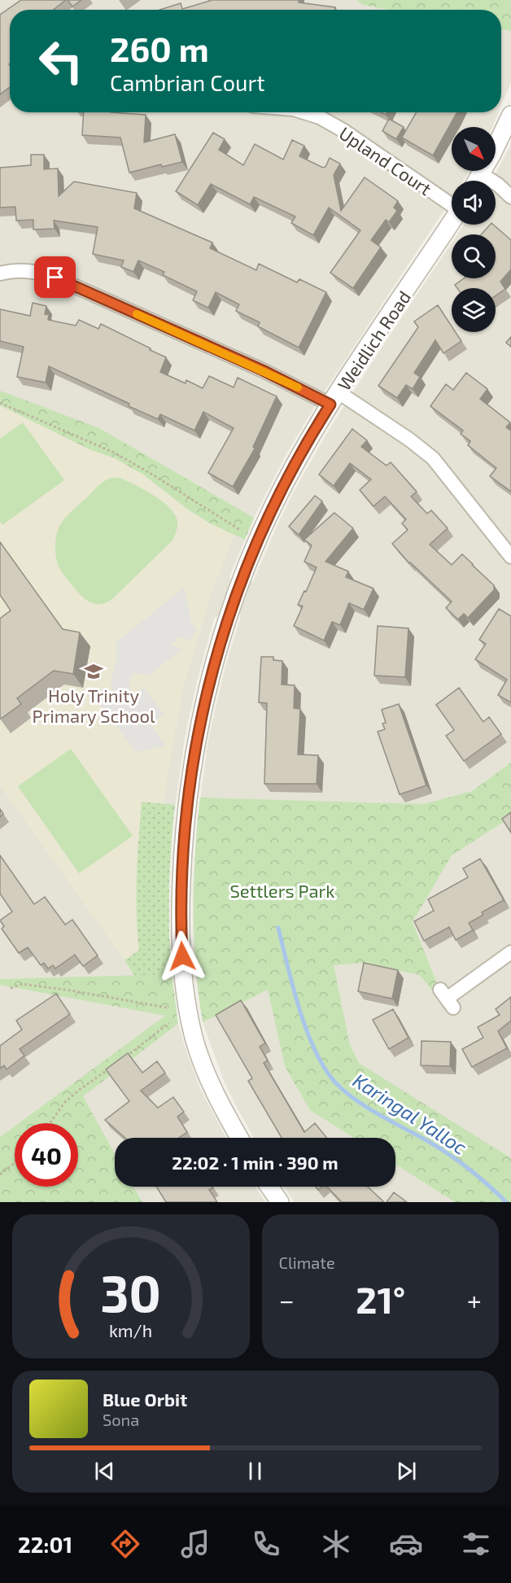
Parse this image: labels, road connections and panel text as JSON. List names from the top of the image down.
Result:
{
  "streets": {
    "street": ["Upland Court", "Weidlich Road"]
  },
  "water": ["Karingal Yalloc"],
  "parks": ["Settlers Park"],
  "places": {
    "school or university": ["Holy Trinity Primary School"]
  },
  "north": "bottom right",
  "page": {
    "turn": ["260 m", "Cambrian Court"],
    "limit": "40",
    "trip": "22:02 · 1 min · 390 m",
    "tile": "Climate",
    "heat": ["−", "21°", "+"],
    "song": ["Blue Orbit", "Sona"],
    "tabs": "22:01",
    "gauge": ["30", "km/h"]
  }
}
